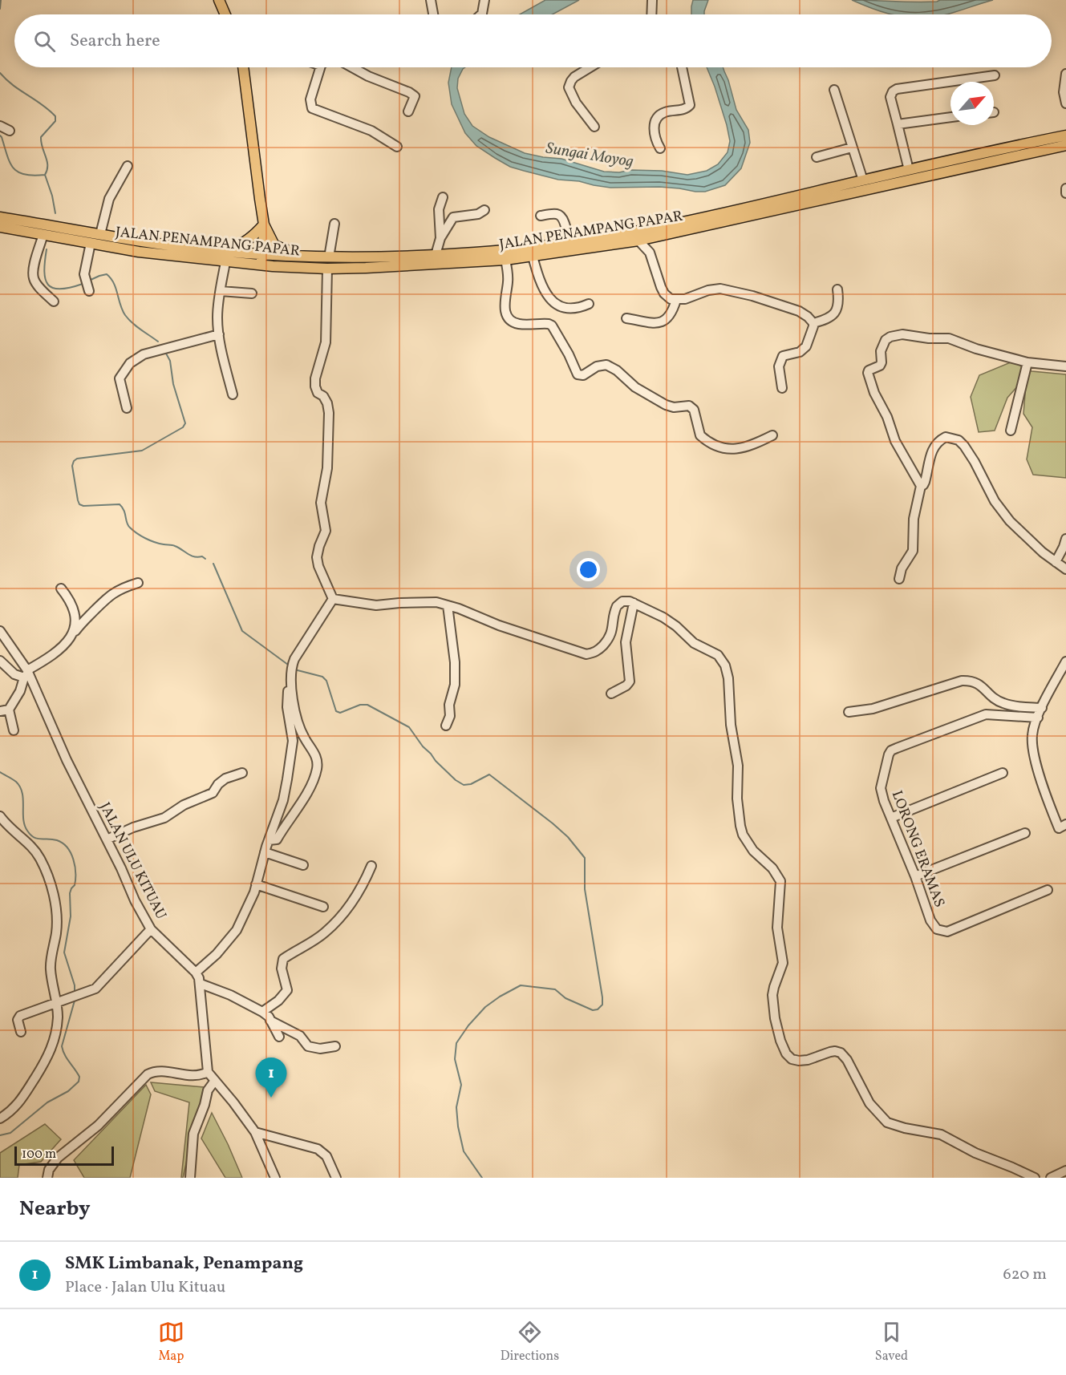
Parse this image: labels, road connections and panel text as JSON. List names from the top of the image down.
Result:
{
  "streets": {
    "main road": ["JALAN PENAMPANG PAPAR"],
    "street": ["LORONG ERAMAS", "JALAN ULU KITUAU"]
  },
  "water": ["Sungai Moyog"],
  "scale_bar": "100 m",
  "north": "top right",
  "page": {
    "search": "Search here",
    "pins": "1",
    "scale": "100 m",
    "heading": "Nearby",
    "list": [
      {
        "mark": "1",
        "name": "SMK Limbanak, Penampang",
        "note": "Place · Jalan Ulu Kituau",
        "value": "620 m"
      }
    ],
    "nav": ["Map", "Directions", "Saved"]
  }
}
